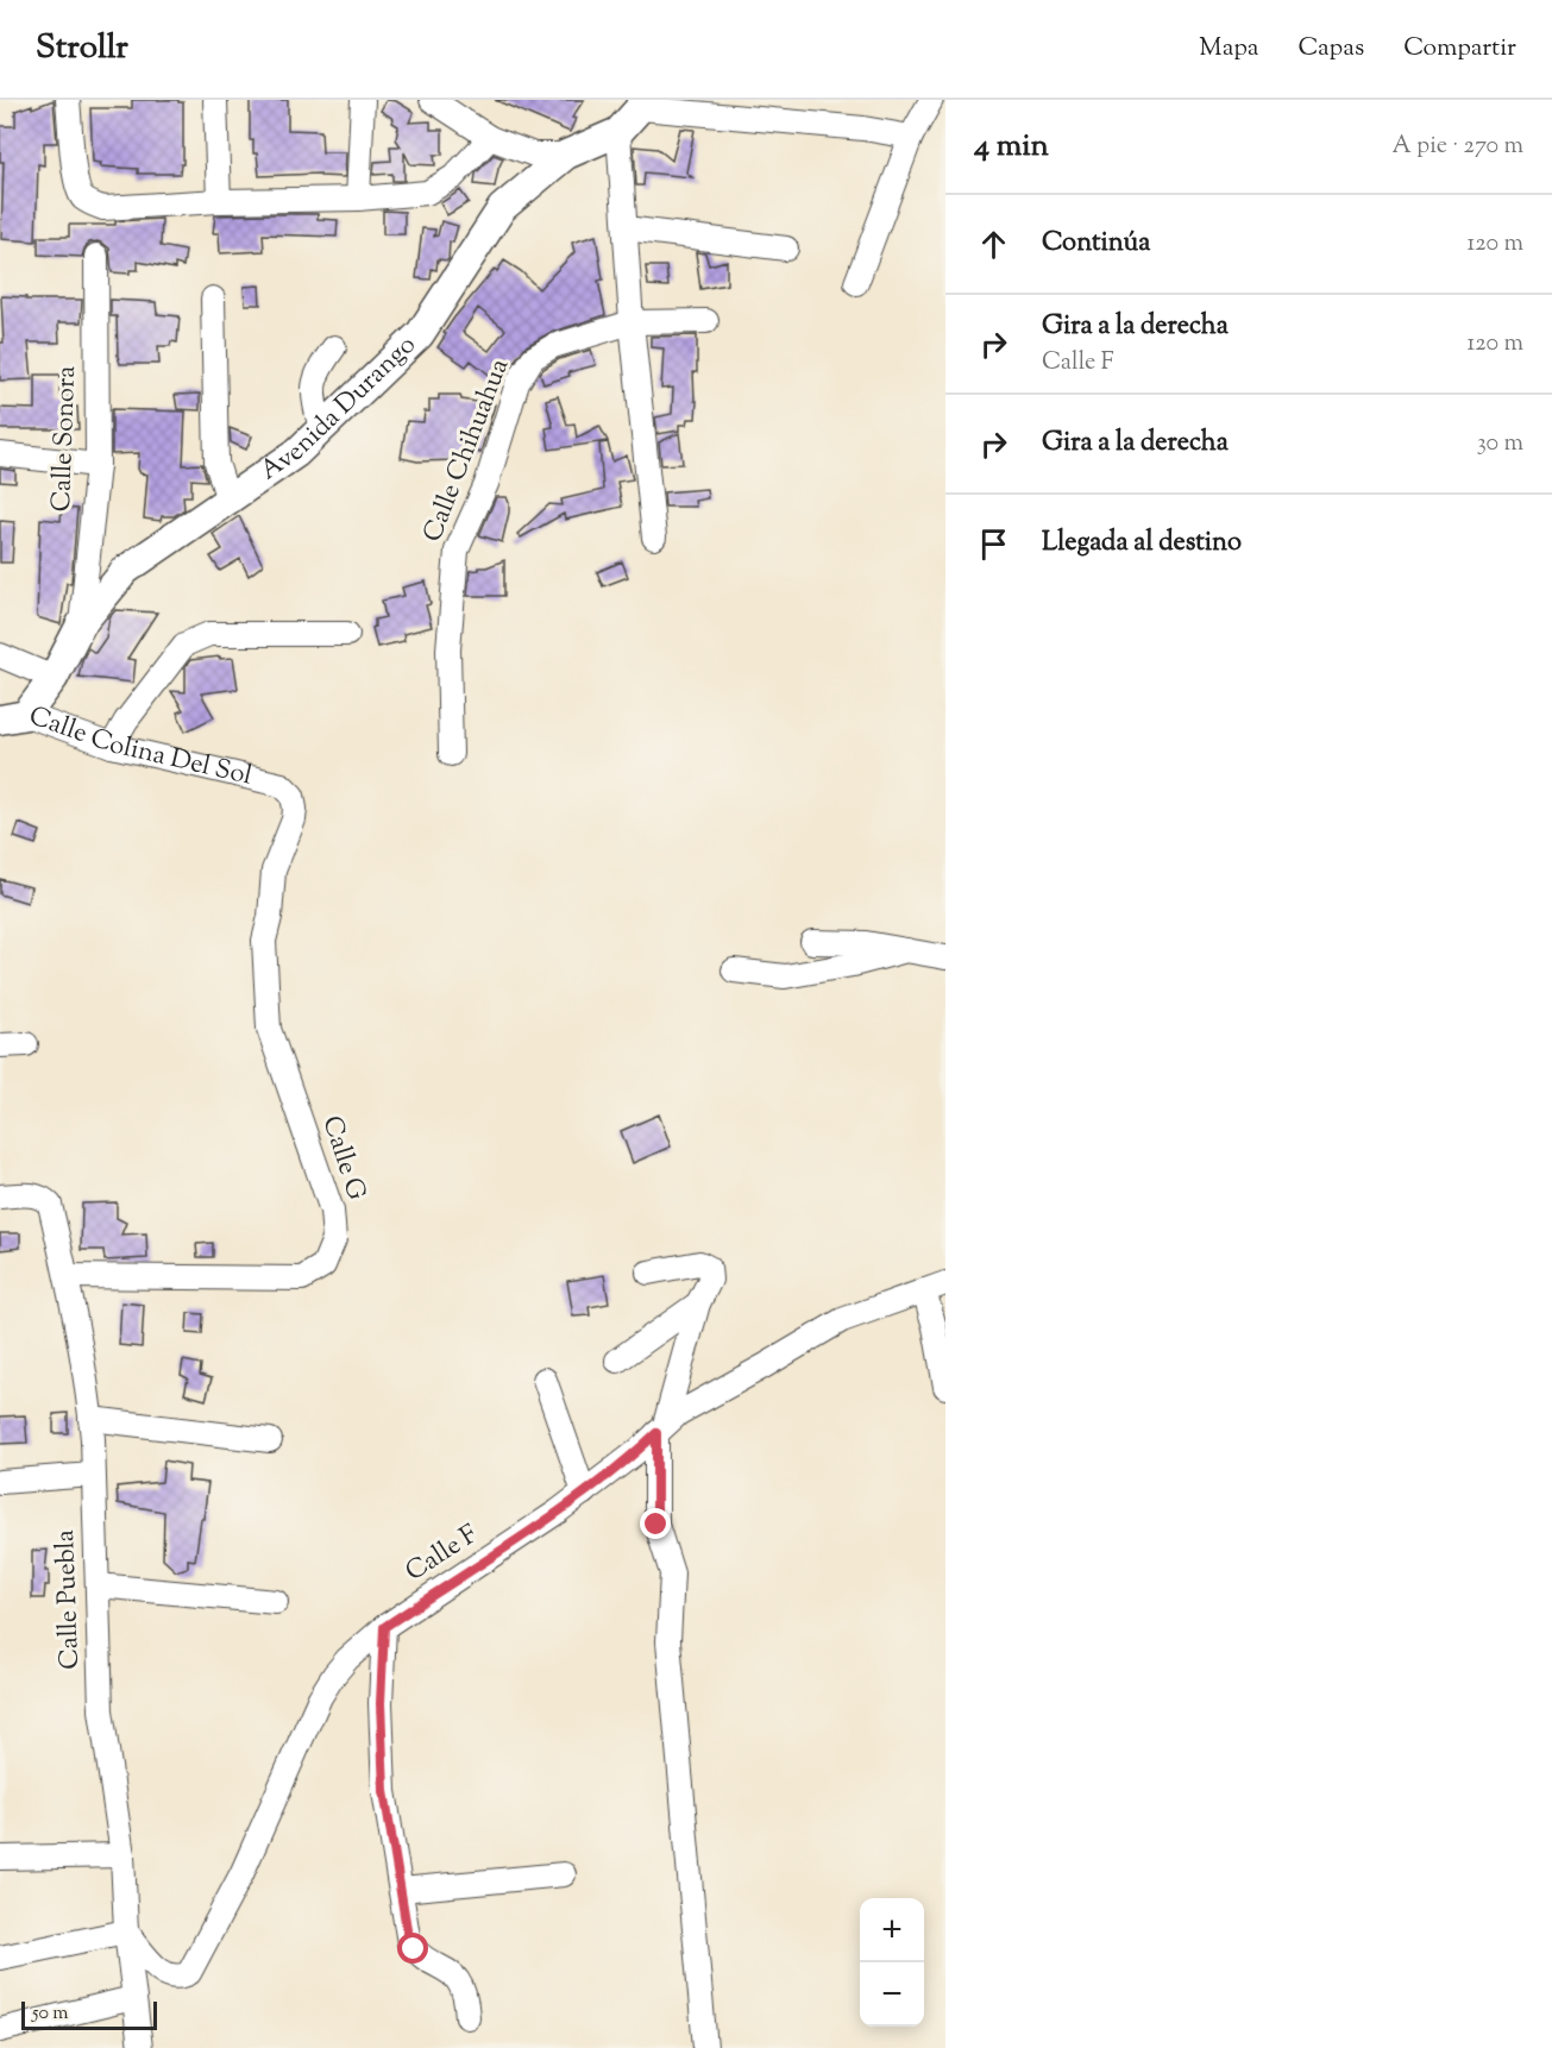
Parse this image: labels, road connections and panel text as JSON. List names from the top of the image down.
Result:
{
  "streets": {
    "main road": ["Avenida Durango"],
    "street": [
      "Calle Sonora",
      "Calle Chihuahua",
      "Calle Colina Del Sol",
      "Calle G",
      "Calle F",
      "Calle Puebla"
    ]
  },
  "crossings": [
    ["Avenida Durango", "Calle Sonora"],
    ["Avenida Durango", "Calle Colina Del Sol"],
    ["Calle Colina Del Sol", "Calle G"],
    ["Calle G", "Calle Puebla"],
    ["Calle F", "Calle Puebla"]
  ],
  "scale_bar": "50 m",
  "page": {
    "header": "Strollr",
    "nav": ["Mapa", "Capas", "Compartir"],
    "heading": ["4 min", "A pie · 270 m"],
    "list": [
      ["Continúa", "120 m"],
      ["Gira a la derecha", "Calle F", "120 m"],
      ["Gira a la derecha", "30 m"],
      "Llegada al destino"
    ],
    "map_buttons": ["+", "−"],
    "scale": "50 m"
  }
}
